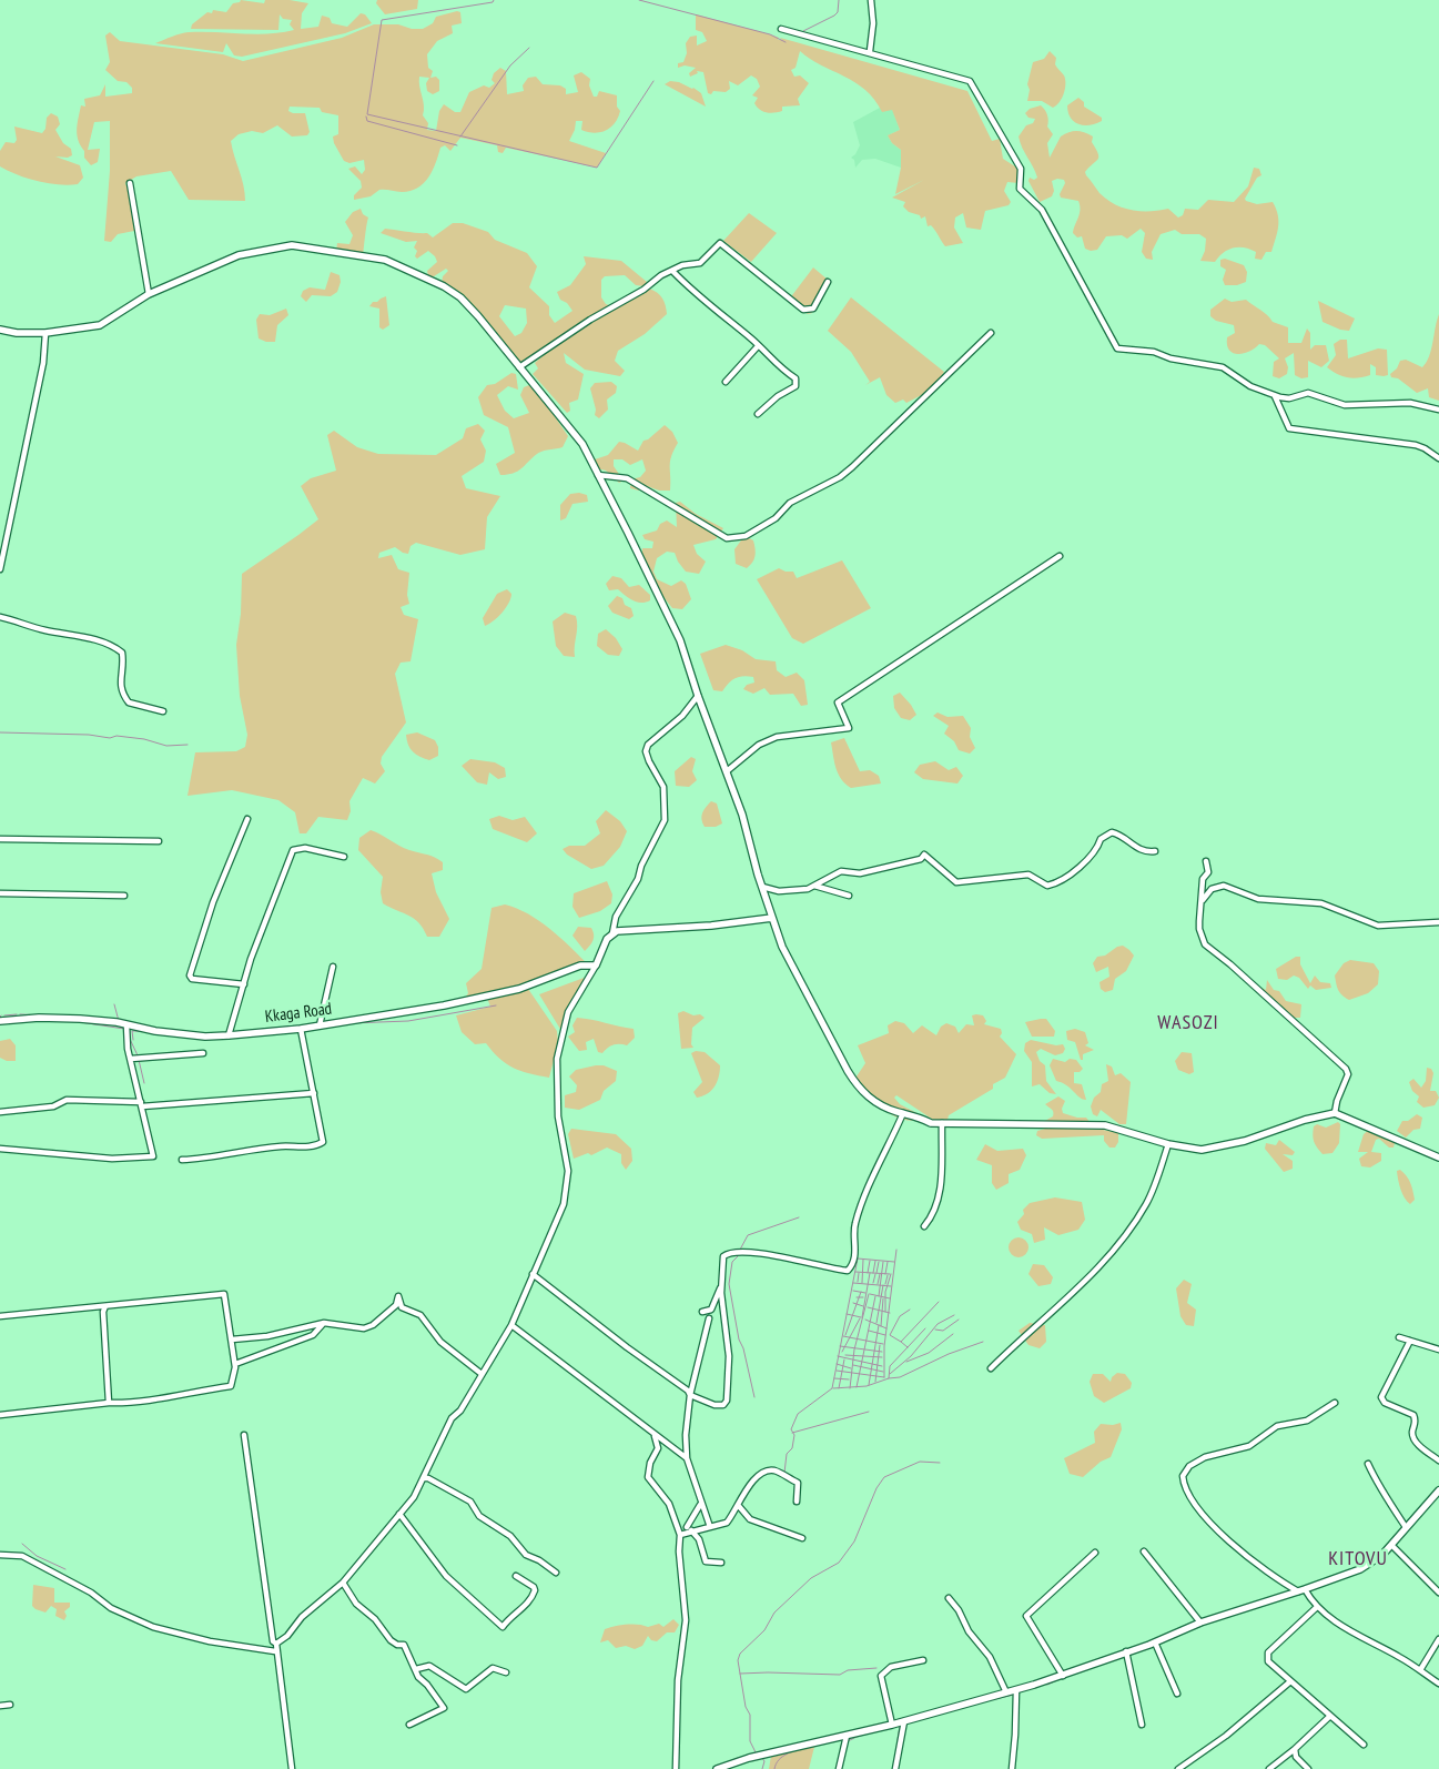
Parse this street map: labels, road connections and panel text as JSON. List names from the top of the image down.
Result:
{
  "streets": {
    "street": ["Kkaga Road"]
  },
  "districts": ["WASOZI", "KITOVU"]
}
